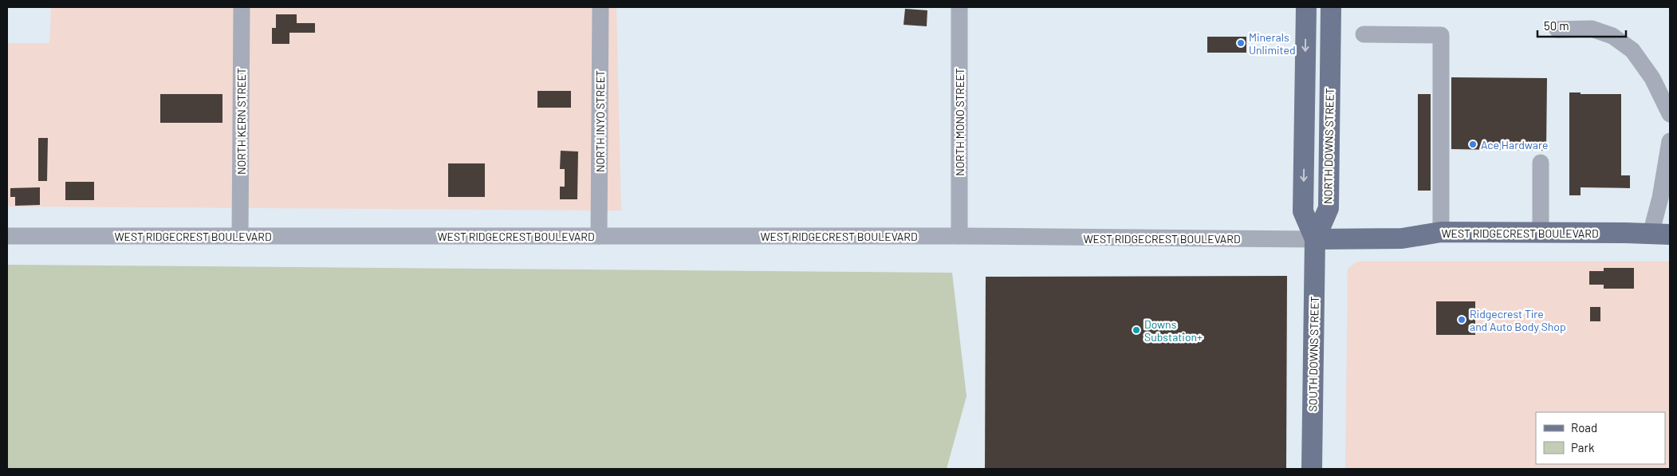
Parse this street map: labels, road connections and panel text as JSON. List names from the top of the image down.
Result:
{
  "streets": {
    "main road": ["NORTH DOWNS STREET", "WEST RIDGECREST BOULEVARD", "SOUTH DOWNS STREET"],
    "street": ["NORTH KERN STREET", "NORTH INYO STREET", "NORTH MONO STREET"]
  },
  "crossings": [
    ["NORTH KERN STREET", "WEST RIDGECREST BOULEVARD"],
    ["NORTH INYO STREET", "WEST RIDGECREST BOULEVARD"],
    ["NORTH MONO STREET", "WEST RIDGECREST BOULEVARD"],
    ["NORTH DOWNS STREET", "WEST RIDGECREST BOULEVARD"],
    ["NORTH DOWNS STREET", "SOUTH DOWNS STREET"],
    ["WEST RIDGECREST BOULEVARD", "SOUTH DOWNS STREET"]
  ],
  "places": [
    "Minerals Unlimited",
    "Ace Hardware",
    "Ridgecrest Tire and Auto Body Shop",
    "Downs Substation+"
  ],
  "legend": ["Road", "Park"],
  "scale_bar": "50 m"
}
